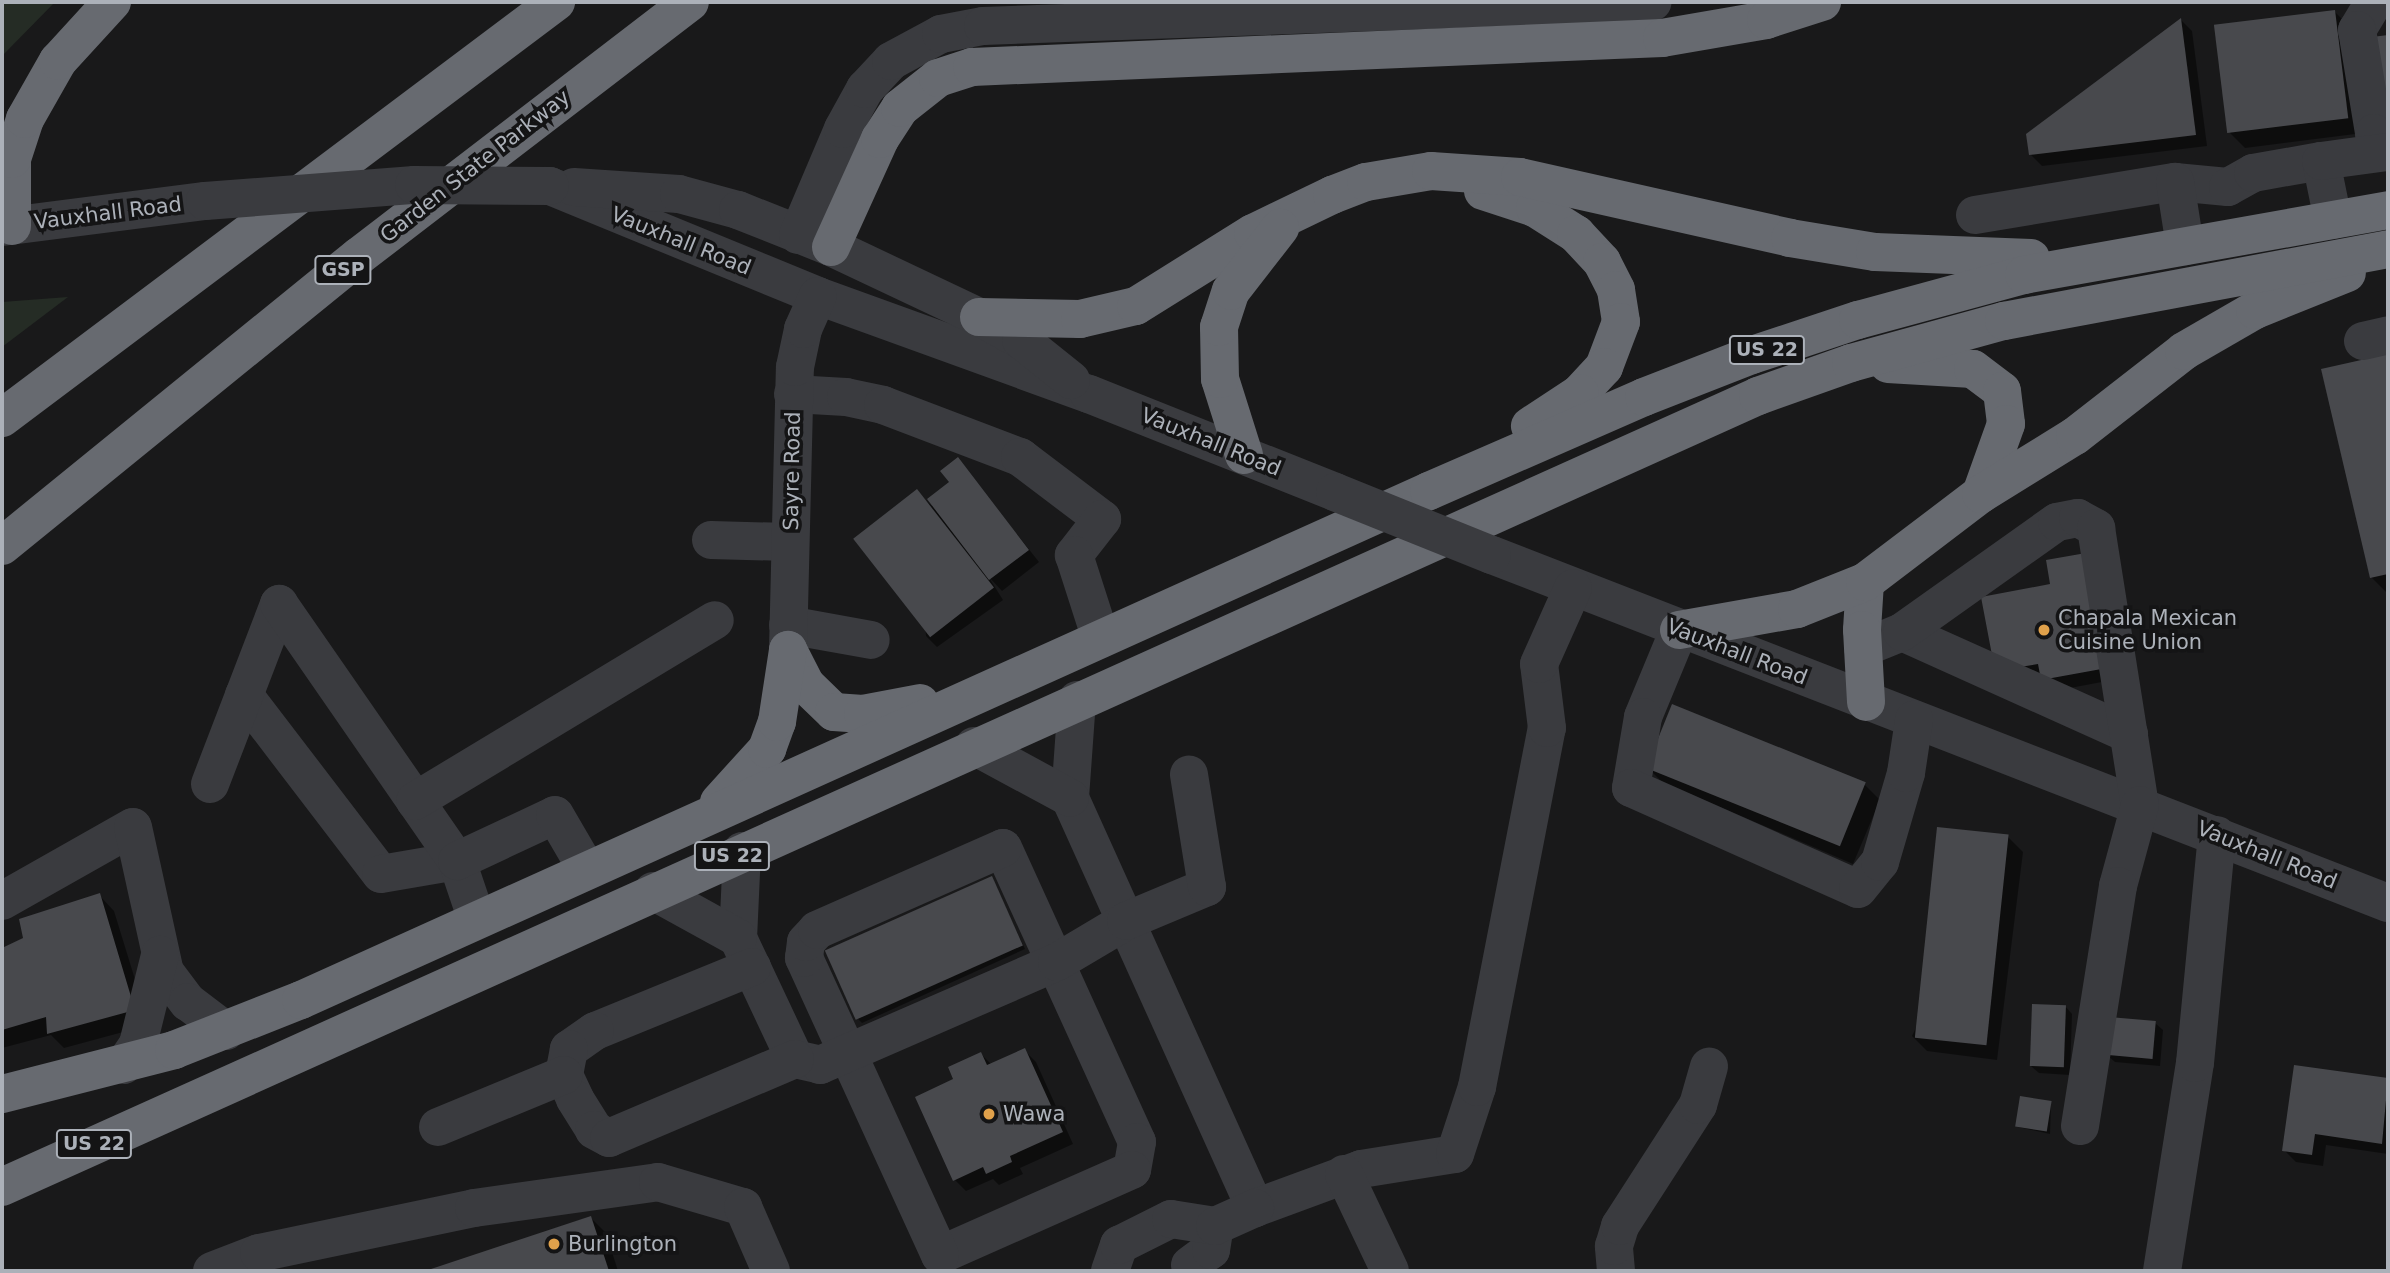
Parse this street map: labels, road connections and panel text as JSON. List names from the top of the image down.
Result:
{
  "streets": {
    "highway": ["Garden State Parkway", "GSP", "US 22"],
    "street": ["Vauxhall Road", "Sayre Road"]
  },
  "crossings": [
    ["Vauxhall Road", "Sayre Road"]
  ],
  "places": ["Chapala Mexican Cuisine Union", "Wawa", "Burlington"]
}
